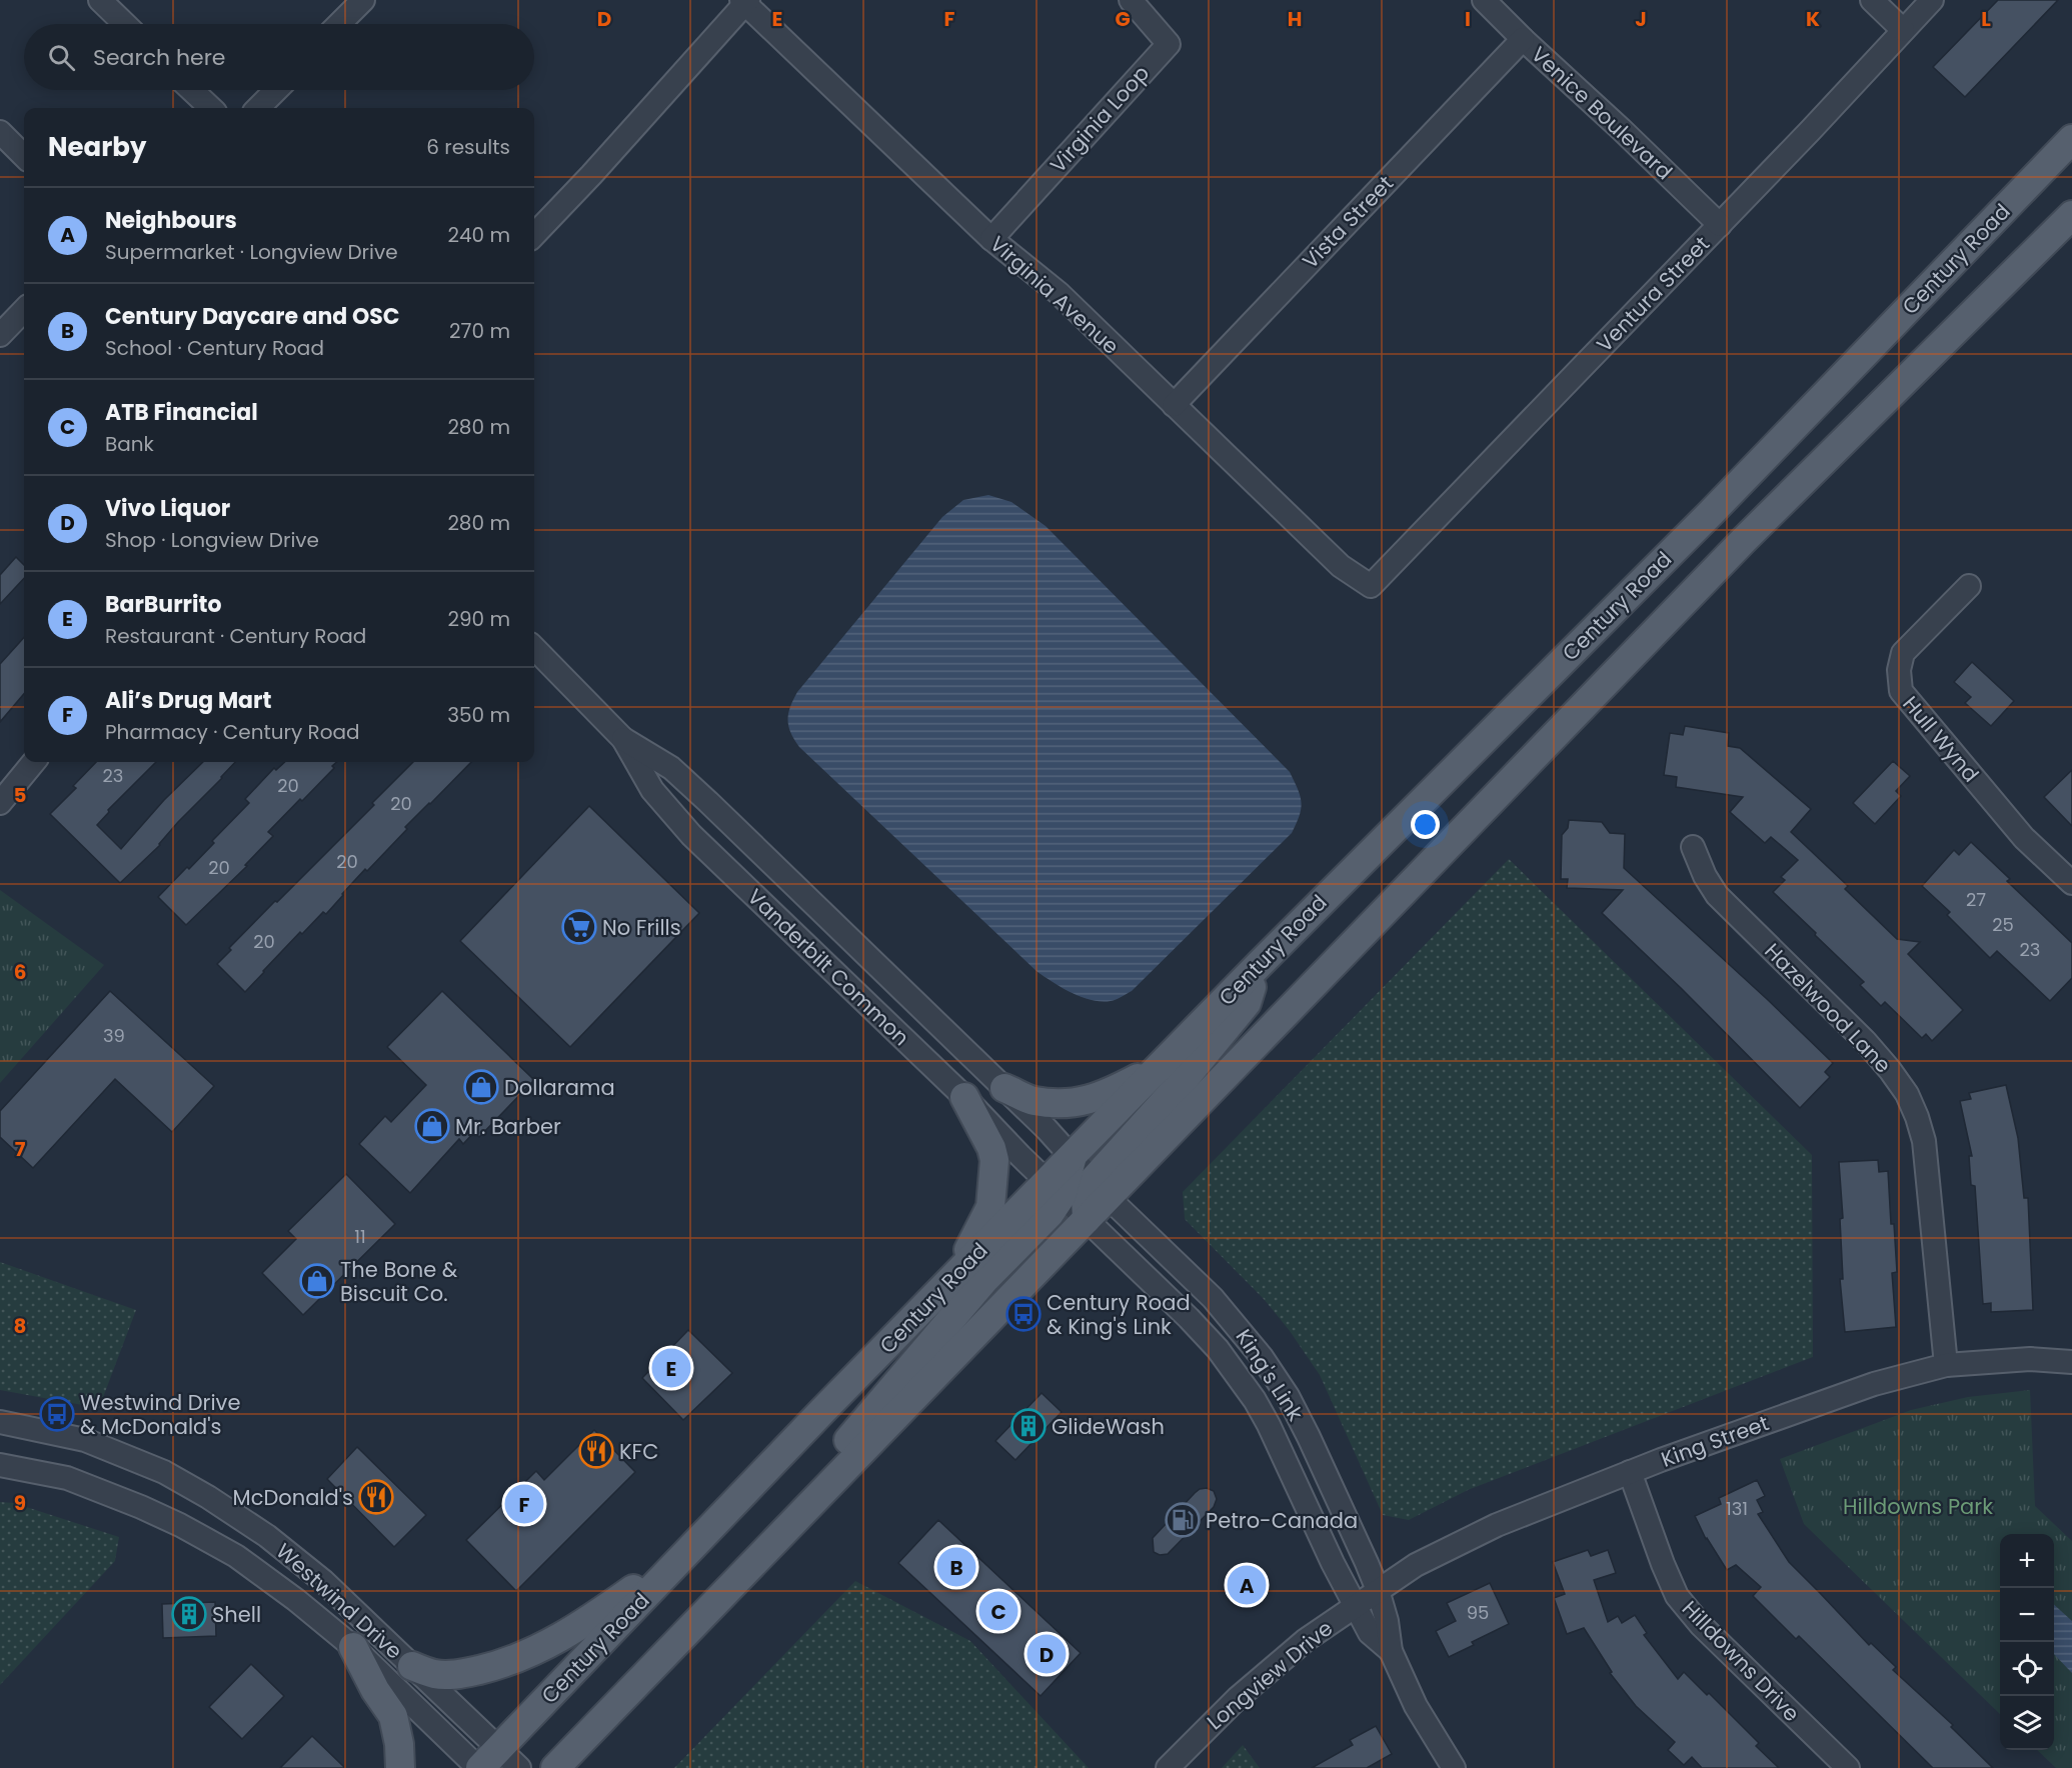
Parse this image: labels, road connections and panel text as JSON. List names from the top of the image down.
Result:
{
  "streets": {
    "main road": ["Century Road"],
    "street": [
      "Venice Boulevard",
      "Virginia Loop",
      "Vista Street",
      "Ventura Street",
      "Virginia Avenue",
      "Hull Wynd",
      "Vanderbilt Common",
      "Hazelwood Lane",
      "King's Link",
      "King Street",
      "Westwind Drive",
      "Hilldowns Drive",
      "Longview Drive"
    ]
  },
  "crossings": [
    ["Venice Boulevard", "Vista Street"],
    ["Venice Boulevard", "Ventura Street"],
    ["Virginia Loop", "Virginia Avenue"],
    ["Vista Street", "Virginia Avenue"],
    ["Century Road", "Vanderbilt Common"],
    ["Century Road", "King's Link"],
    ["Century Road", "Westwind Drive"],
    ["Ventura Street", "Virginia Avenue"],
    ["Vanderbilt Common", "King's Link"],
    ["Hazelwood Lane", "King Street"],
    ["King's Link", "King Street"],
    ["King's Link", "Longview Drive"],
    ["King Street", "Hilldowns Drive"],
    ["King Street", "Longview Drive"]
  ],
  "parks": ["Hilldowns Park"],
  "places": {
    "supermarket": ["No Frills"],
    "shop": ["Dollarama", "Mr. Barber", "The Bone & Biscuit Co."],
    "bus stop": ["Century Road & King's Link", "Westwind Drive & McDonald's"],
    "building": ["GlideWash", "Shell"],
    "restaurant": ["KFC", "McDonald's"],
    "fuel station": ["Petro-Canada"]
  },
  "house_numbers": [
    "23",
    "20",
    "20",
    "20",
    "20",
    "27",
    "25",
    "20",
    "23",
    "39",
    "11",
    "131",
    "95"
  ],
  "page": {
    "search": "Search here",
    "heading": ["Nearby", "6 results"],
    "list": [
      {
        "mark": "A",
        "name": "Neighbours",
        "note": "Supermarket · Longview Drive",
        "value": "240 m"
      },
      {
        "mark": "B",
        "name": "Century Daycare and OSC",
        "note": "School · Century Road",
        "value": "270 m"
      },
      {
        "mark": "C",
        "name": "ATB Financial",
        "note": "Bank",
        "value": "280 m"
      },
      {
        "mark": "D",
        "name": "Vivo Liquor",
        "note": "Shop · Longview Drive",
        "value": "280 m"
      },
      {
        "mark": "E",
        "name": "BarBurrito",
        "note": "Restaurant · Century Road",
        "value": "290 m"
      },
      {
        "mark": "F",
        "name": "Ali’s Drug Mart",
        "note": "Pharmacy · Century Road",
        "value": "350 m"
      }
    ],
    "pins": [
      "E",
      "F",
      "B",
      "A",
      "C",
      "D"
    ],
    "map_buttons": ["+", "−"]
  },
  "grid": {
    "columns": [
      "D",
      "E",
      "F",
      "G",
      "H",
      "I",
      "J",
      "K",
      "L"
    ],
    "rows": [
      "5",
      "6",
      "7",
      "8",
      "9"
    ]
  }
}
